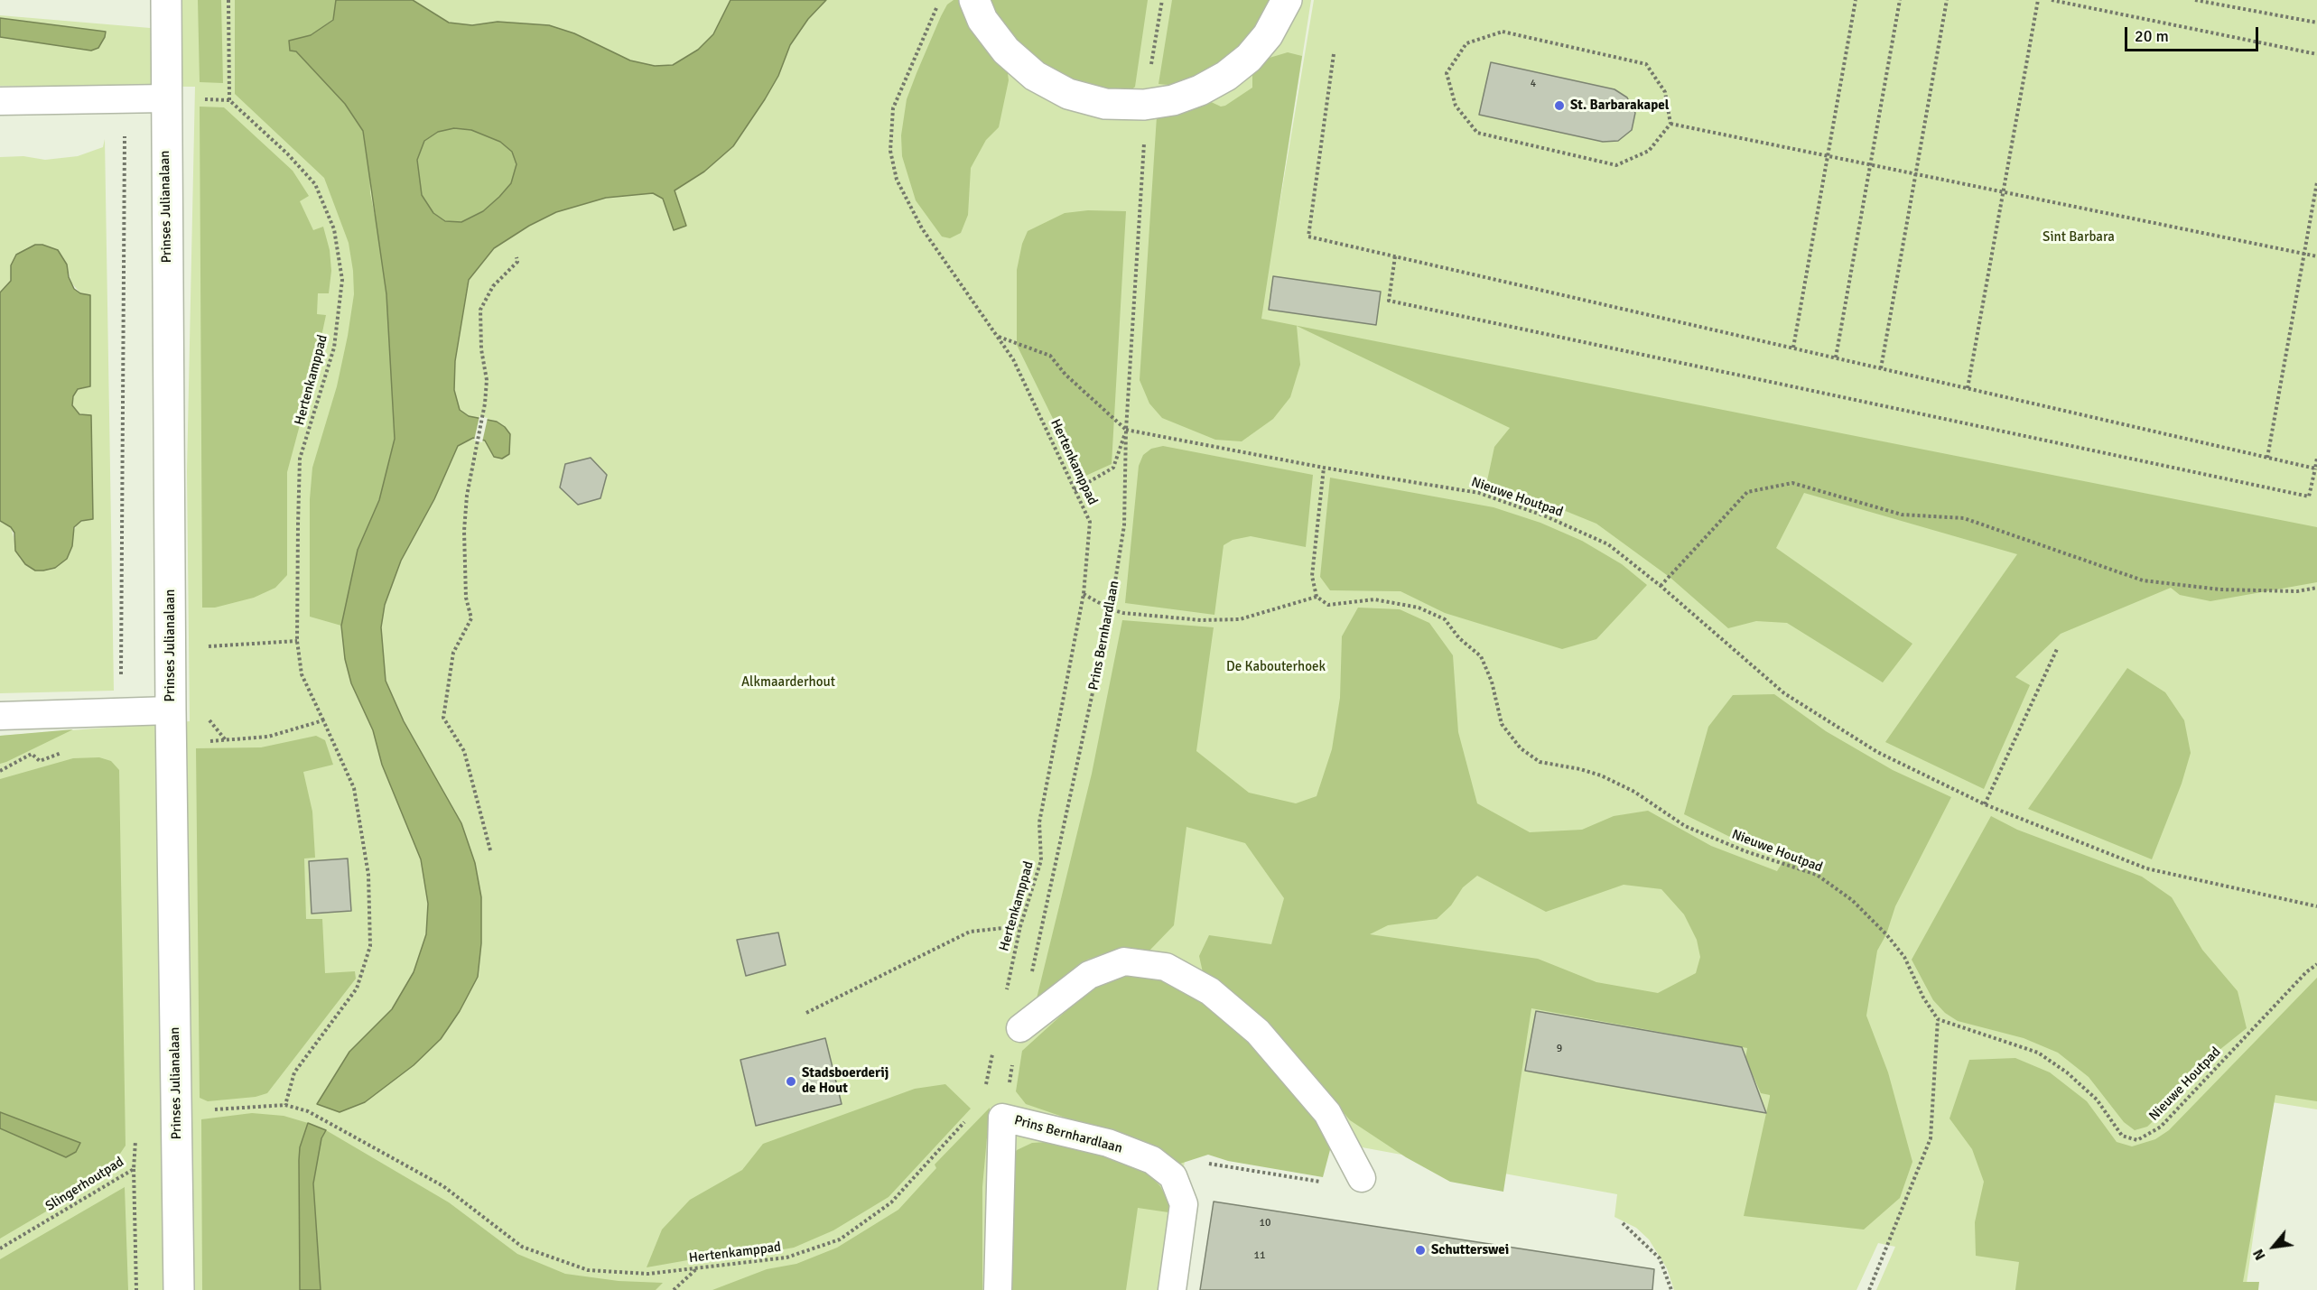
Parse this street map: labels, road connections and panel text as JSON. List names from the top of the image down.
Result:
{
  "streets": {
    "street": ["Prinses Julianalaan"],
    "lane": ["Prins Bernhardlaan"],
    "path": ["Hertenkamppad", "Nieuwe Houtpad", "Slingerhoutpad"]
  },
  "crossings": [
    ["Prinses Julianalaan", "Hertenkamppad"],
    ["Prinses Julianalaan", "Slingerhoutpad"],
    ["Hertenkamppad", "Nieuwe Houtpad"],
    ["Hertenkamppad", "Slingerhoutpad"],
    ["Nieuwe Houtpad", "Prins Bernhardlaan"]
  ],
  "parks": ["Sint Barbara", "De Kabouterhoek", "Alkmaarderhout"],
  "places": ["St. Barbarakapel", "Stadsboerderij de Hout", "Schutterswei"],
  "house_numbers": [
    "4",
    "9",
    "10",
    "11"
  ],
  "scale_bar": "20 m",
  "north": "bottom left"
}
